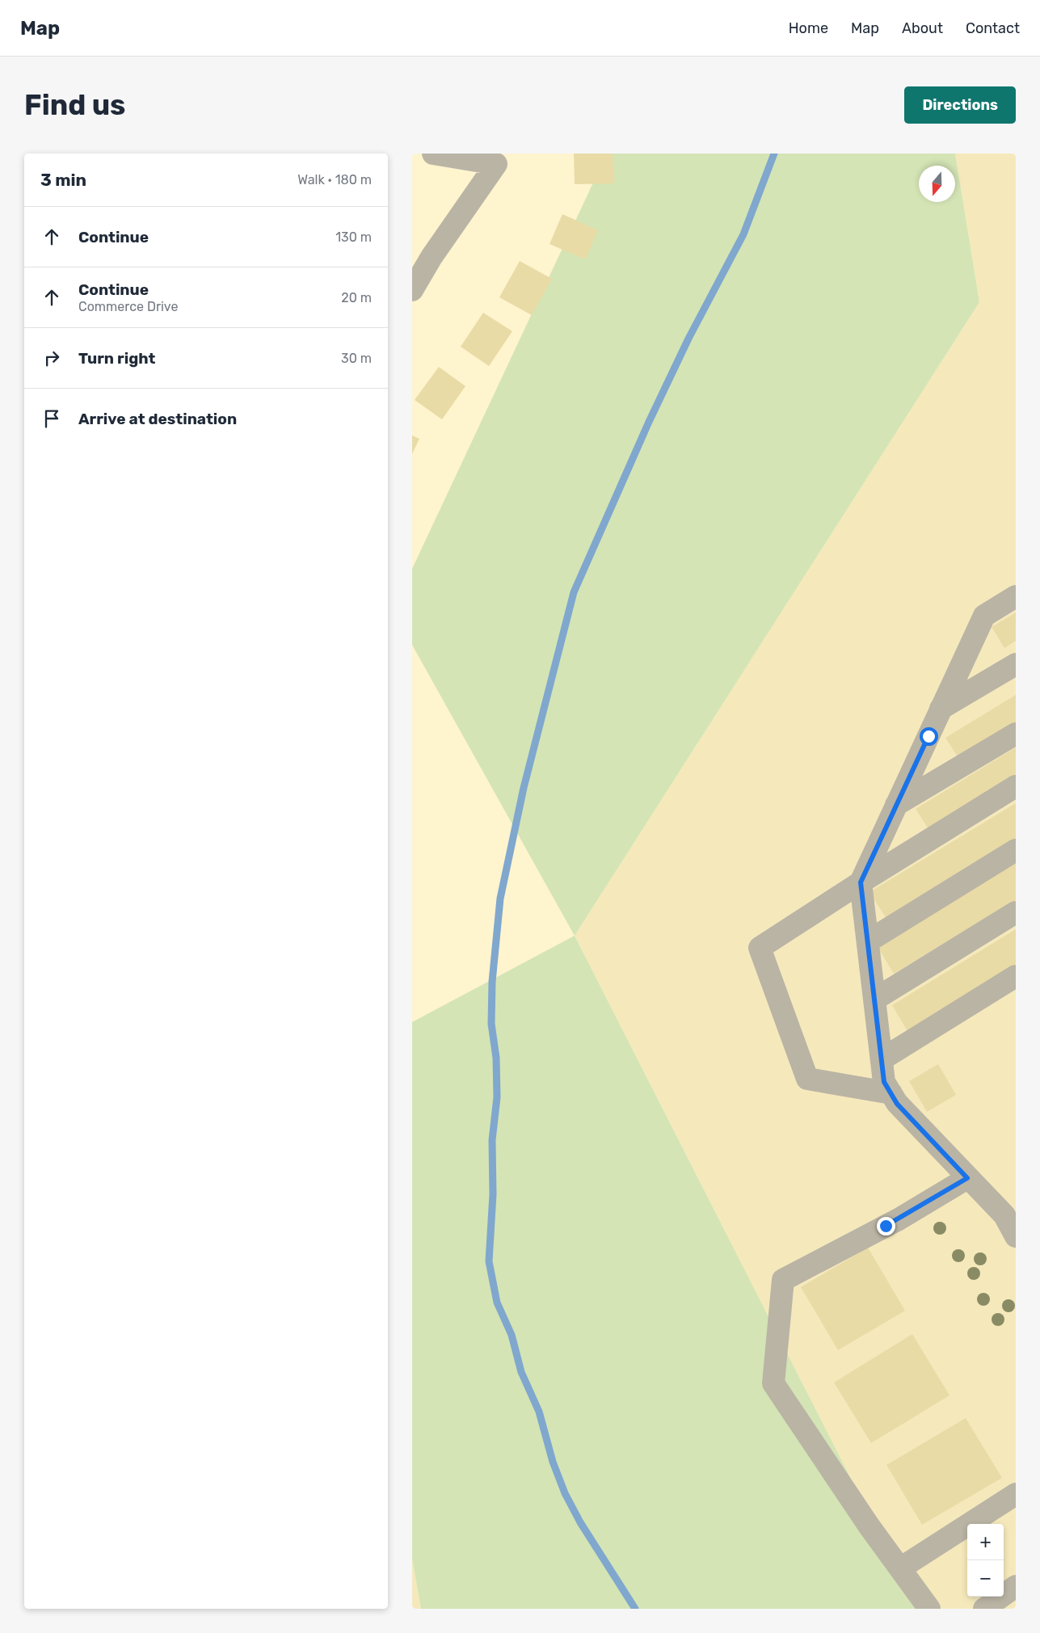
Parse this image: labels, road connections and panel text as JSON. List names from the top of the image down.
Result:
{
  "north": "bottom",
  "page": {
    "header": "Map",
    "nav": [
      "Home",
      "Map",
      "About",
      "Contact"
    ],
    "buttons": "Directions",
    "title": "Find us",
    "heading": ["3 min", "Walk · 180 m"],
    "list": [
      ["Continue", "130 m"],
      ["Continue", "Commerce Drive", "20 m"],
      ["Turn right", "30 m"],
      "Arrive at destination"
    ],
    "map_buttons": ["+", "−"]
  }
}
